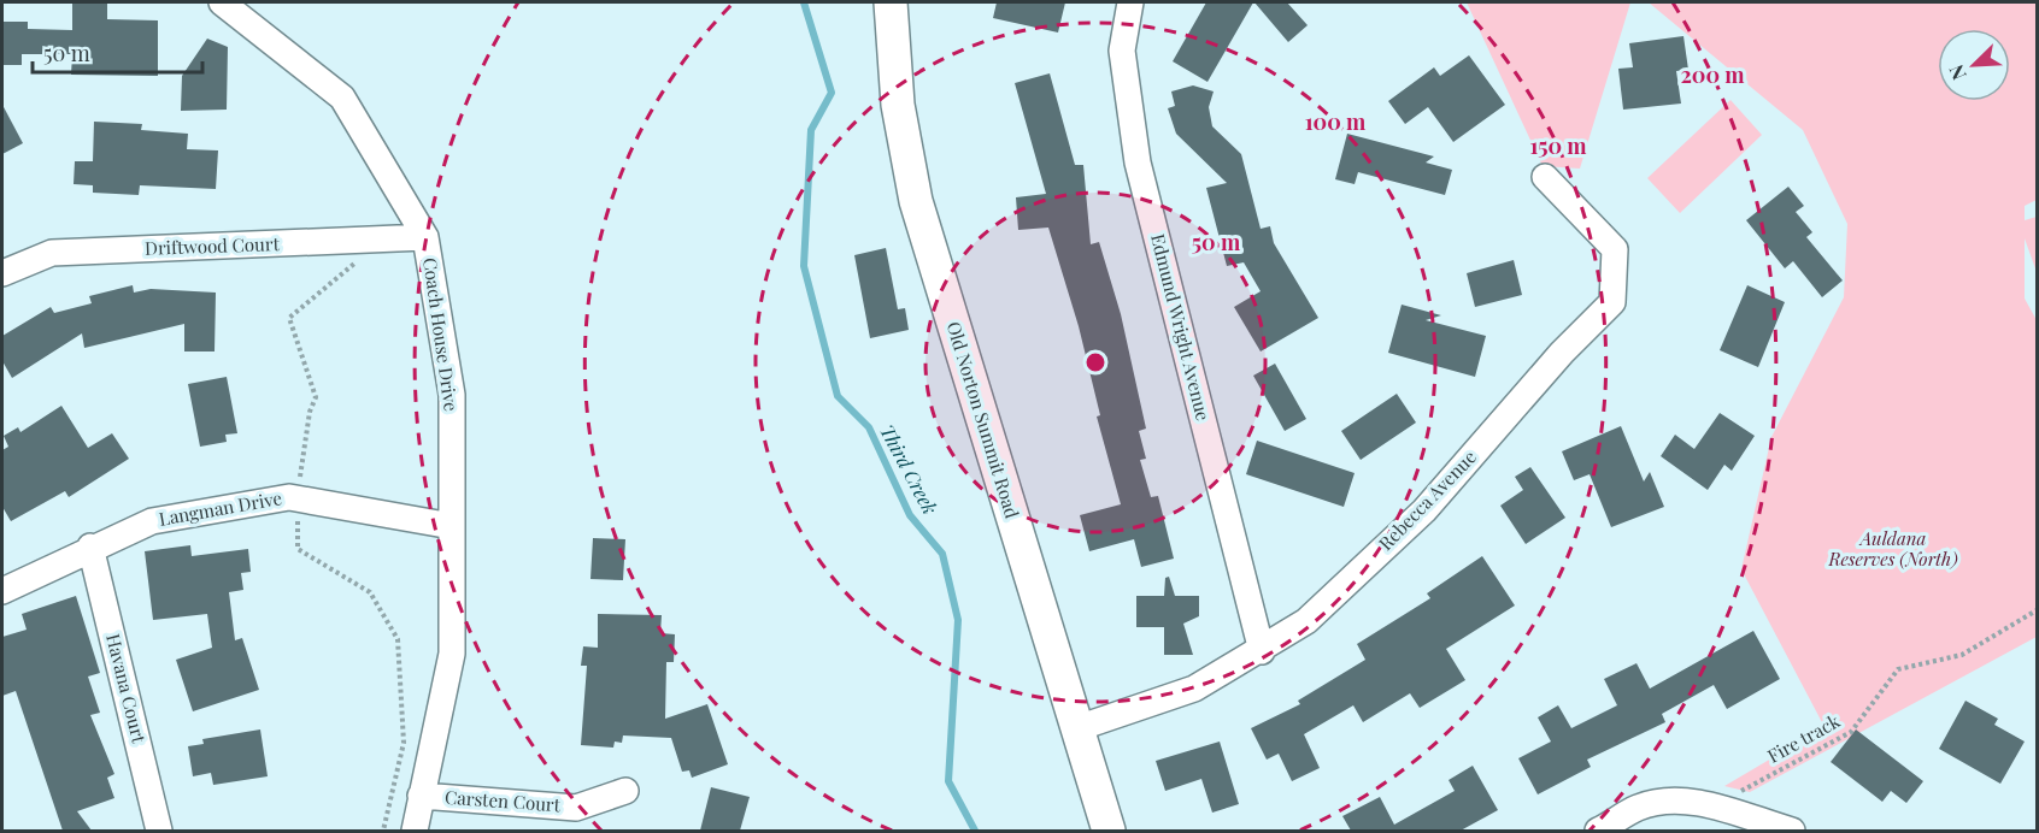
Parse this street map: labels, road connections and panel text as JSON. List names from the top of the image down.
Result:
{
  "streets": {
    "main road": ["Old Norton Summit Road"],
    "street": [
      "Driftwood Court",
      "Edmund Wright Avenue",
      "Coach House Drive",
      "Rebecca Avenue",
      "Langman Drive",
      "Havana Court",
      "Carsten Court"
    ],
    "path": ["Fire track"]
  },
  "crossings": [
    ["Driftwood Court", "Coach House Drive"],
    ["Edmund Wright Avenue", "Rebecca Avenue"],
    ["Coach House Drive", "Langman Drive"],
    ["Coach House Drive", "Carsten Court"],
    ["Old Norton Summit Road", "Rebecca Avenue"],
    ["Langman Drive", "Havana Court"]
  ],
  "water": ["Third Creek"],
  "parks": ["Auldana Reserves (North)"],
  "scale_bar": "50 m",
  "north": "bottom left",
  "rings": [
    "200 m",
    "100 m",
    "150 m",
    "50 m"
  ]
}
